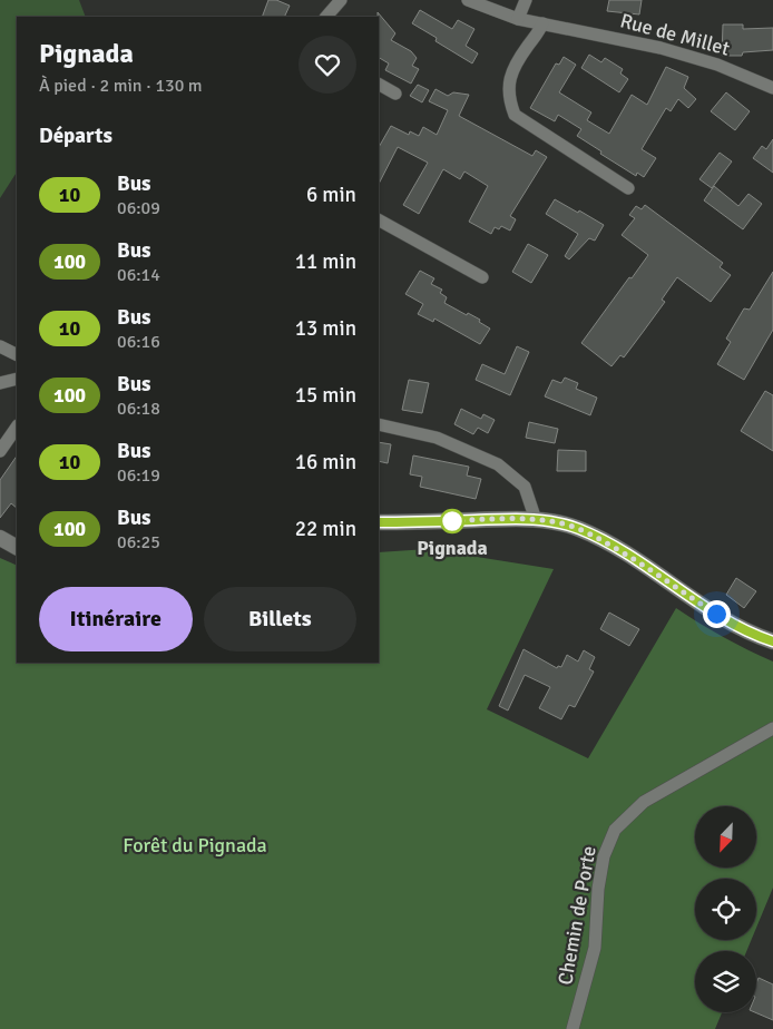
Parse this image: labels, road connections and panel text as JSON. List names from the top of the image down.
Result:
{
  "streets": {
    "street": ["Rue de Millet", "Chemin de Porte"]
  },
  "parks": ["Forêt du Pignada"],
  "places": ["Pignada"],
  "lines": ["bus line 10"],
  "north": "bottom left",
  "page": {
    "heading": [
      ["Pignada", "À pied · 2 min · 130 m"],
      "Départs"
    ],
    "list": [
      {
        "mark": "10",
        "name": "Bus",
        "note": "06:09",
        "value": "6 min"
      },
      {
        "mark": "100",
        "name": "Bus",
        "note": "06:14",
        "value": "11 min"
      },
      {
        "mark": "10",
        "name": "Bus",
        "note": "06:16",
        "value": "13 min"
      },
      {
        "mark": "100",
        "name": "Bus",
        "note": "06:18",
        "value": "15 min"
      },
      {
        "mark": "10",
        "name": "Bus",
        "note": "06:19",
        "value": "16 min"
      },
      {
        "mark": "100",
        "name": "Bus",
        "note": "06:25",
        "value": "22 min"
      }
    ],
    "buttons": ["Itinéraire", "Billets"]
  }
}
